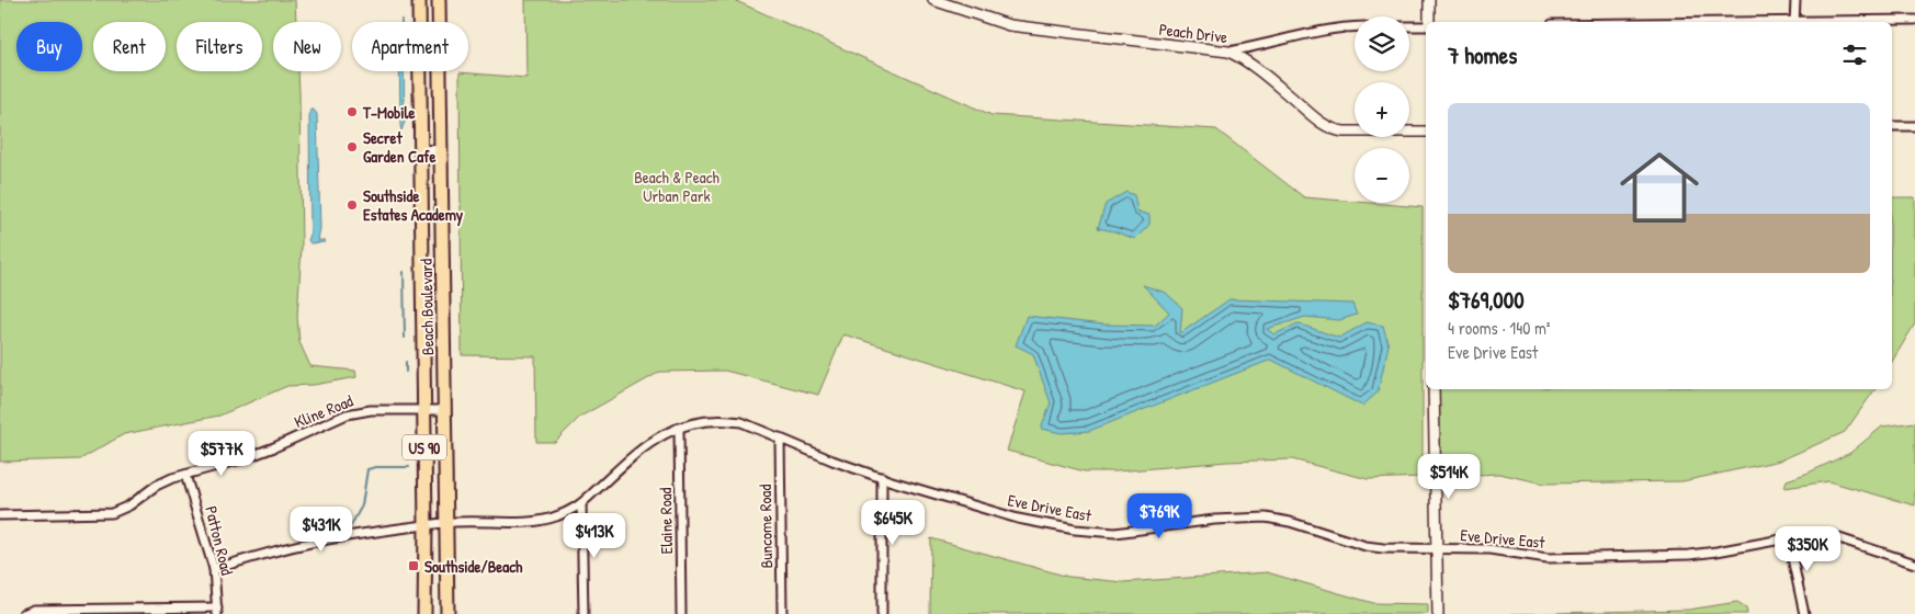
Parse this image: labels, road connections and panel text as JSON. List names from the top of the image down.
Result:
{
  "streets": {
    "highway": ["Beach Boulevard", "US 90"],
    "street": [
      "Peach Drive",
      "Kline Road",
      "Eve Drive East",
      "Elaine Road",
      "Buncome Road",
      "Patton Road"
    ]
  },
  "crossings": [
    ["Beach Boulevard", "Kline Road"],
    ["Beach Boulevard", "Eve Drive East"],
    ["Kline Road", "US 90"],
    ["Kline Road", "Patton Road"],
    ["US 90", "Eve Drive East"],
    ["Eve Drive East", "Elaine Road"],
    ["Eve Drive East", "Buncome Road"],
    ["Eve Drive East", "Patton Road"]
  ],
  "parks": ["Beach & Peach Urban Park"],
  "places": {
    "other": ["T-Mobile", "Secret Garden Cafe", "Southside Estates Academy"],
    "transit": ["Southside/Beach"]
  },
  "page": {
    "map_buttons": ["+", "−"],
    "chip": [
      "Buy",
      "Rent",
      "Filters",
      "New",
      "Apartment"
    ],
    "heading": "7 homes",
    "list": [
      {
        "name": "$769,000",
        "note": "4 rooms · 140 m² · Eve Drive East"
      }
    ],
    "price": [
      "$577K",
      "$514K",
      "$769K",
      "$645K",
      "$431K",
      "$413K",
      "$350K"
    ]
  }
}
